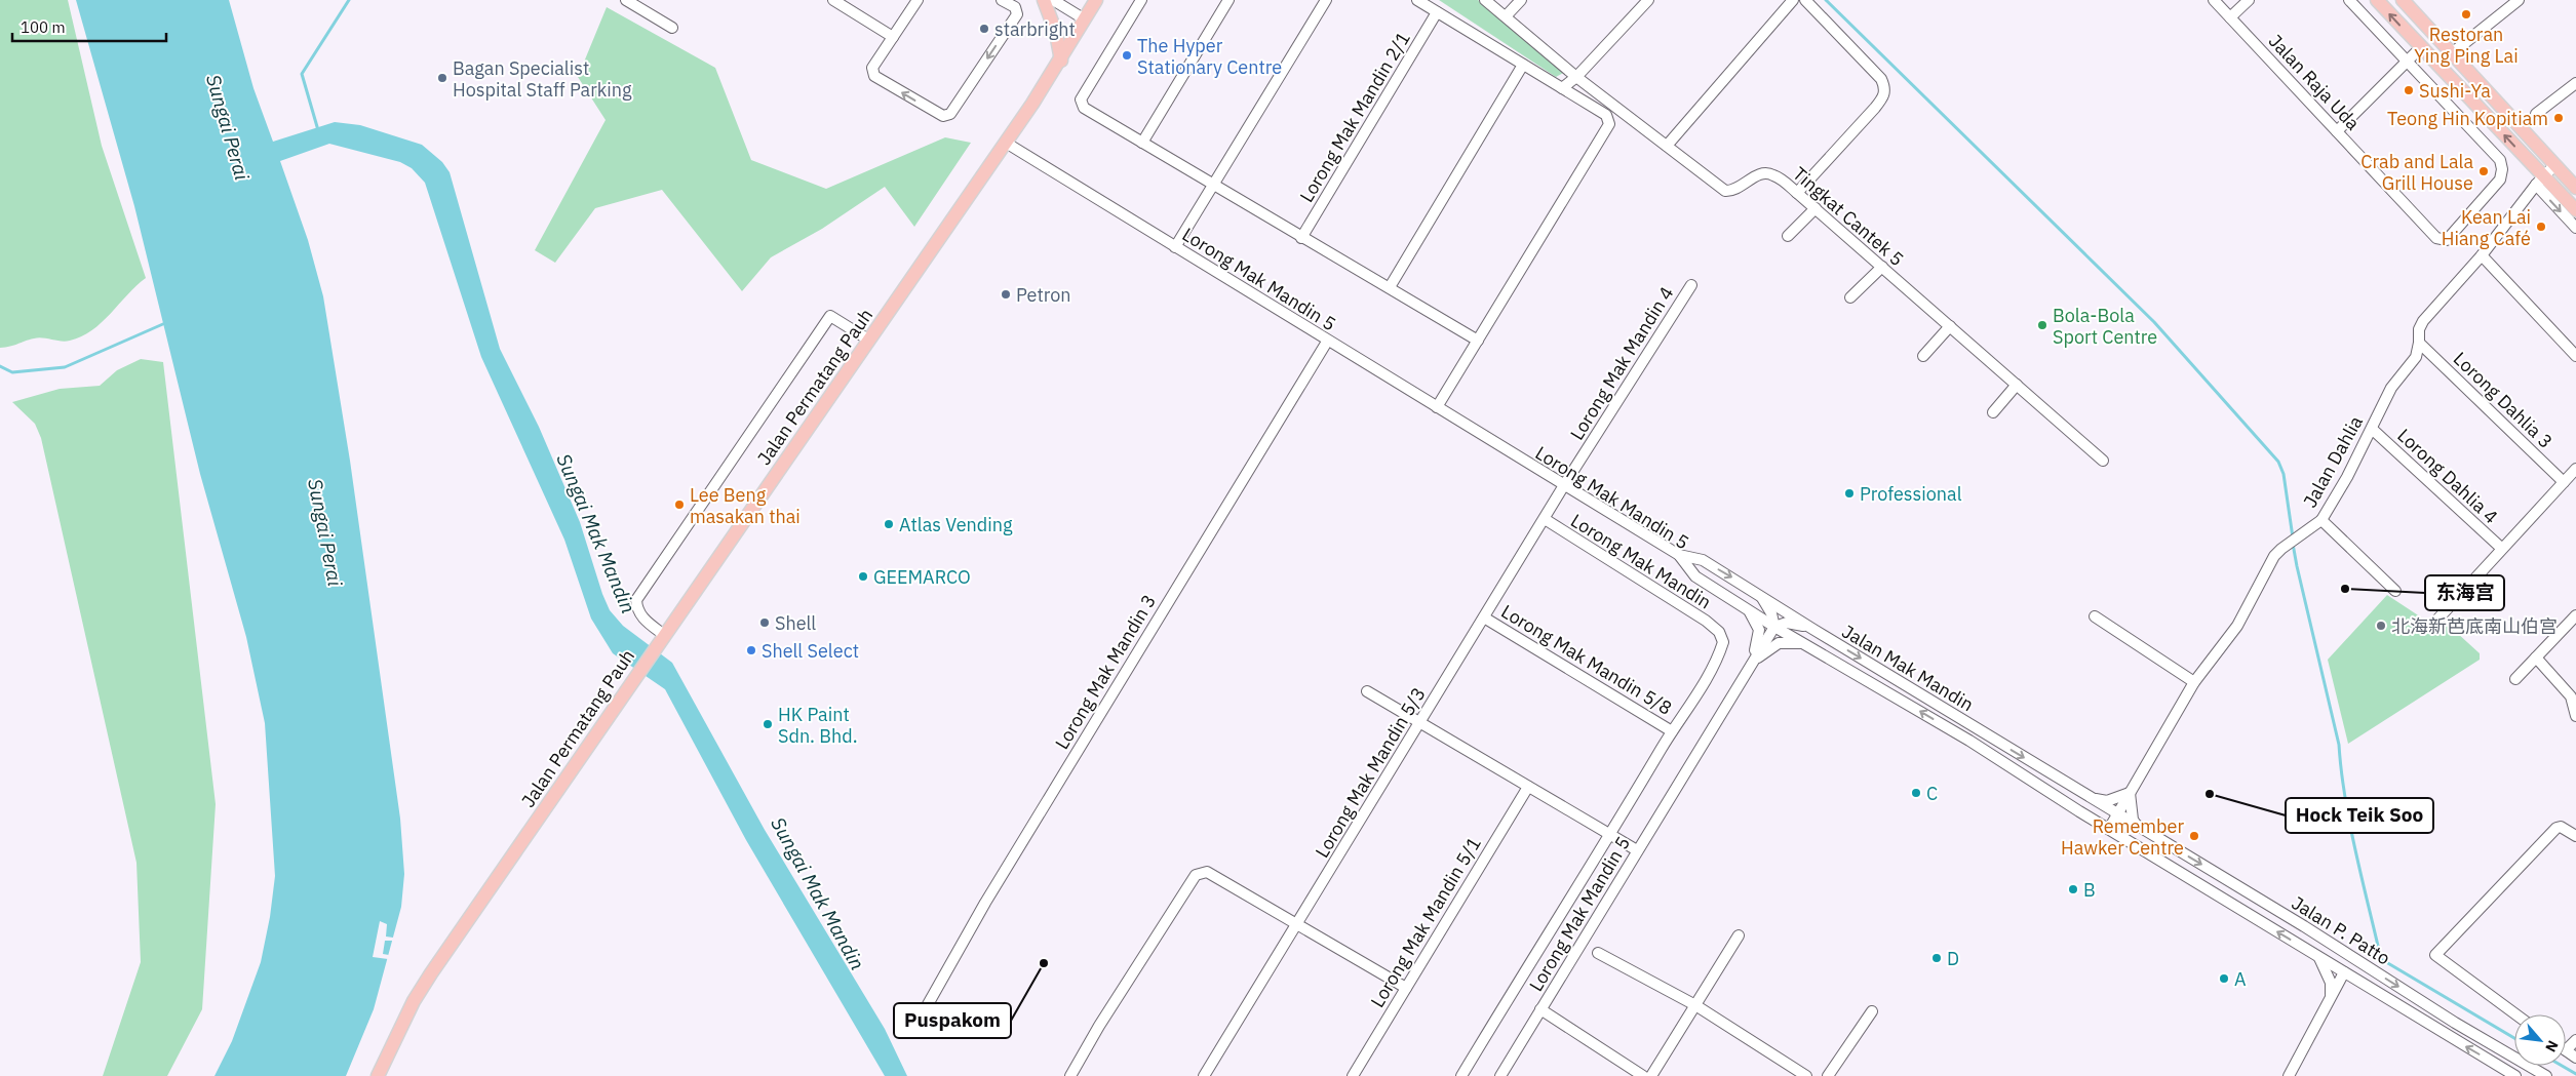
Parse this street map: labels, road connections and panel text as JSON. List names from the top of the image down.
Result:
{
  "streets": {
    "main road": ["Jalan Permatang Pauh"],
    "street": [
      "Jalan Raja Uda",
      "Lorong Mak Mandin 2/1",
      "Tingkat Cantek 5",
      "Lorong Mak Mandin 5",
      "Lorong Mak Mandin 4",
      "Lorong Dahlia 3",
      "Jalan Dahlia",
      "Lorong Dahlia 4",
      "Lorong Mak Mandin",
      "Lorong Mak Mandin 5/8",
      "Jalan Mak Mandin",
      "Lorong Mak Mandin 3",
      "Lorong Mak Mandin 5/3",
      "Lorong Mak Mandin 5/1",
      "Jalan P. Patto"
    ]
  },
  "crossings": [
    ["Lorong Mak Mandin 5", "Lorong Mak Mandin 4"],
    ["Lorong Mak Mandin 5", "Jalan Permatang Pauh"],
    ["Lorong Mak Mandin 5", "Jalan Mak Mandin"],
    ["Lorong Mak Mandin 5", "Lorong Mak Mandin 3"],
    ["Lorong Mak Mandin 5", "Lorong Mak Mandin 5/3"],
    ["Lorong Mak Mandin 4", "Lorong Mak Mandin 5/3"],
    ["Lorong Dahlia 3", "Jalan Dahlia"],
    ["Jalan Dahlia", "Lorong Dahlia 4"],
    ["Jalan Dahlia", "Jalan Mak Mandin"],
    ["Jalan Dahlia", "Jalan P. Patto"],
    ["Lorong Mak Mandin", "Lorong Mak Mandin 5/8"],
    ["Lorong Mak Mandin", "Lorong Mak Mandin 5/3"],
    ["Lorong Mak Mandin 5/8", "Lorong Mak Mandin 5/3"],
    ["Jalan Mak Mandin", "Jalan P. Patto"]
  ],
  "water": ["Sungai Perai", "Sungai Mak Mandin"],
  "places": [
    "Restoran Ying Ping Lai",
    "starbright",
    "The Hyper Stationary Centre",
    "Bagan Specialist Hospital Staff Parking",
    "Sushi-Ya",
    "Teong Hin Kopitiam",
    "Crab and Lala Grill House",
    "Kean Lai Hiang Café",
    "Petron",
    "Bola-Bola Sport Centre",
    "Professional",
    "Lee Beng masakan thai",
    "Atlas Vending",
    "GEEMARCO",
    "东海宫",
    "Shell",
    "北海新芭底南山伯宫",
    "Shell Select",
    "HK Paint Sdn. Bhd.",
    "C",
    "Hock Teik Soo",
    "Remember Hawker Centre",
    "B",
    "D",
    "Puspakom",
    "A"
  ],
  "scale_bar": "100 m",
  "north": "bottom right"
}
